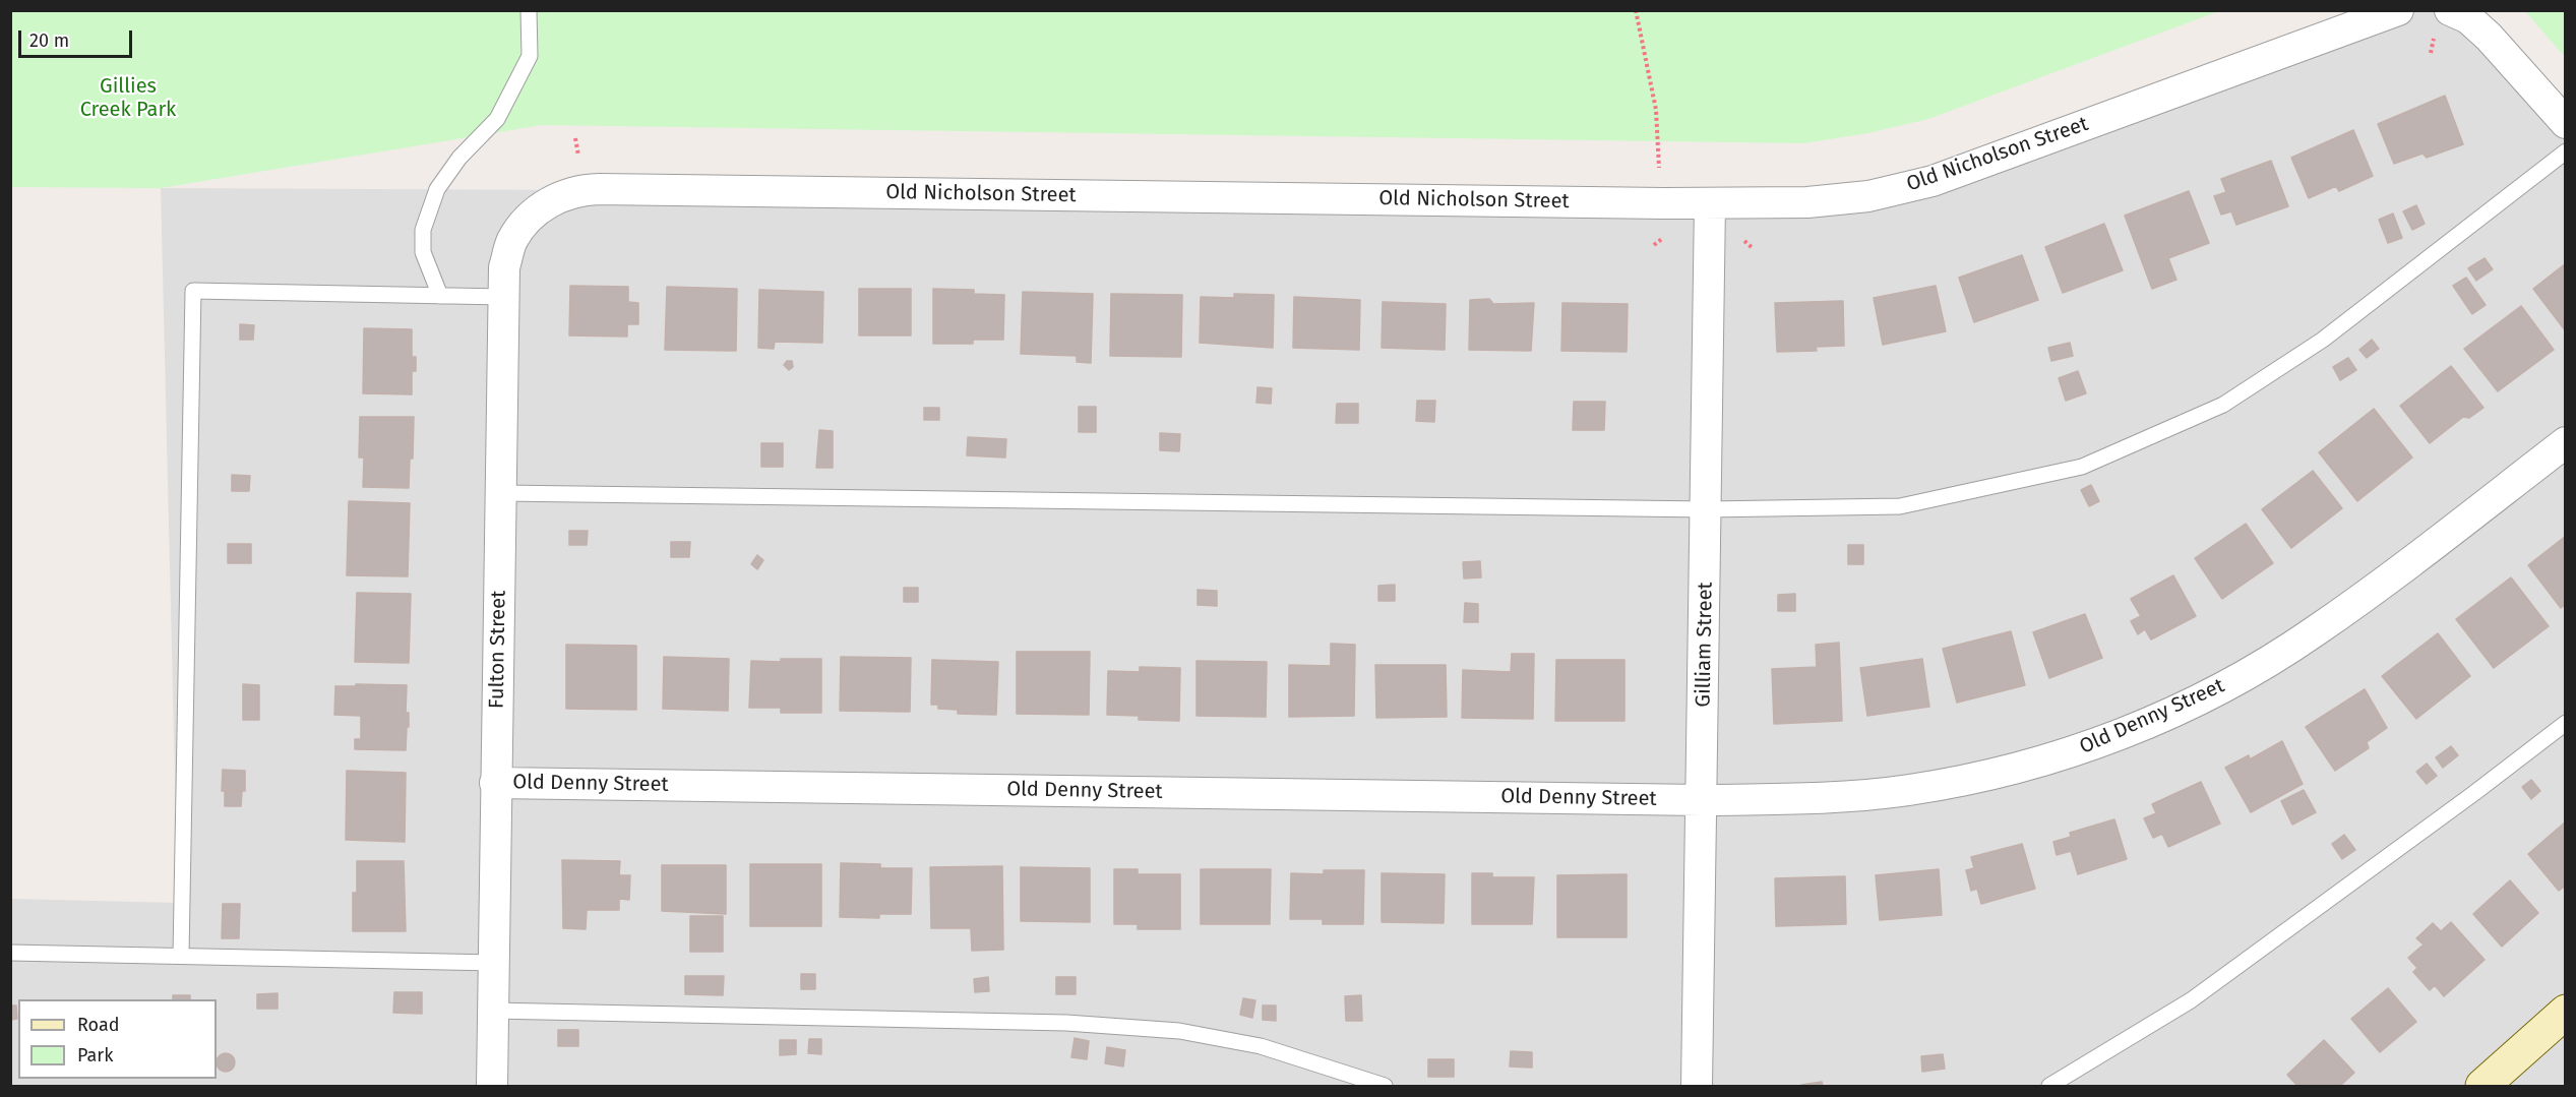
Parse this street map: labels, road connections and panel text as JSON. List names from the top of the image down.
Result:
{
  "streets": {
    "street": [
      "Old Nicholson Street",
      "Gilliam Street",
      "Fulton Street",
      "Old Denny Street"
    ]
  },
  "crossings": [
    ["Old Nicholson Street", "Gilliam Street"],
    ["Old Nicholson Street", "Fulton Street"],
    ["Gilliam Street", "Old Denny Street"],
    ["Fulton Street", "Old Denny Street"]
  ],
  "parks": ["Gillies Creek Park"],
  "legend": ["Road", "Park"],
  "scale_bar": "20 m"
}
